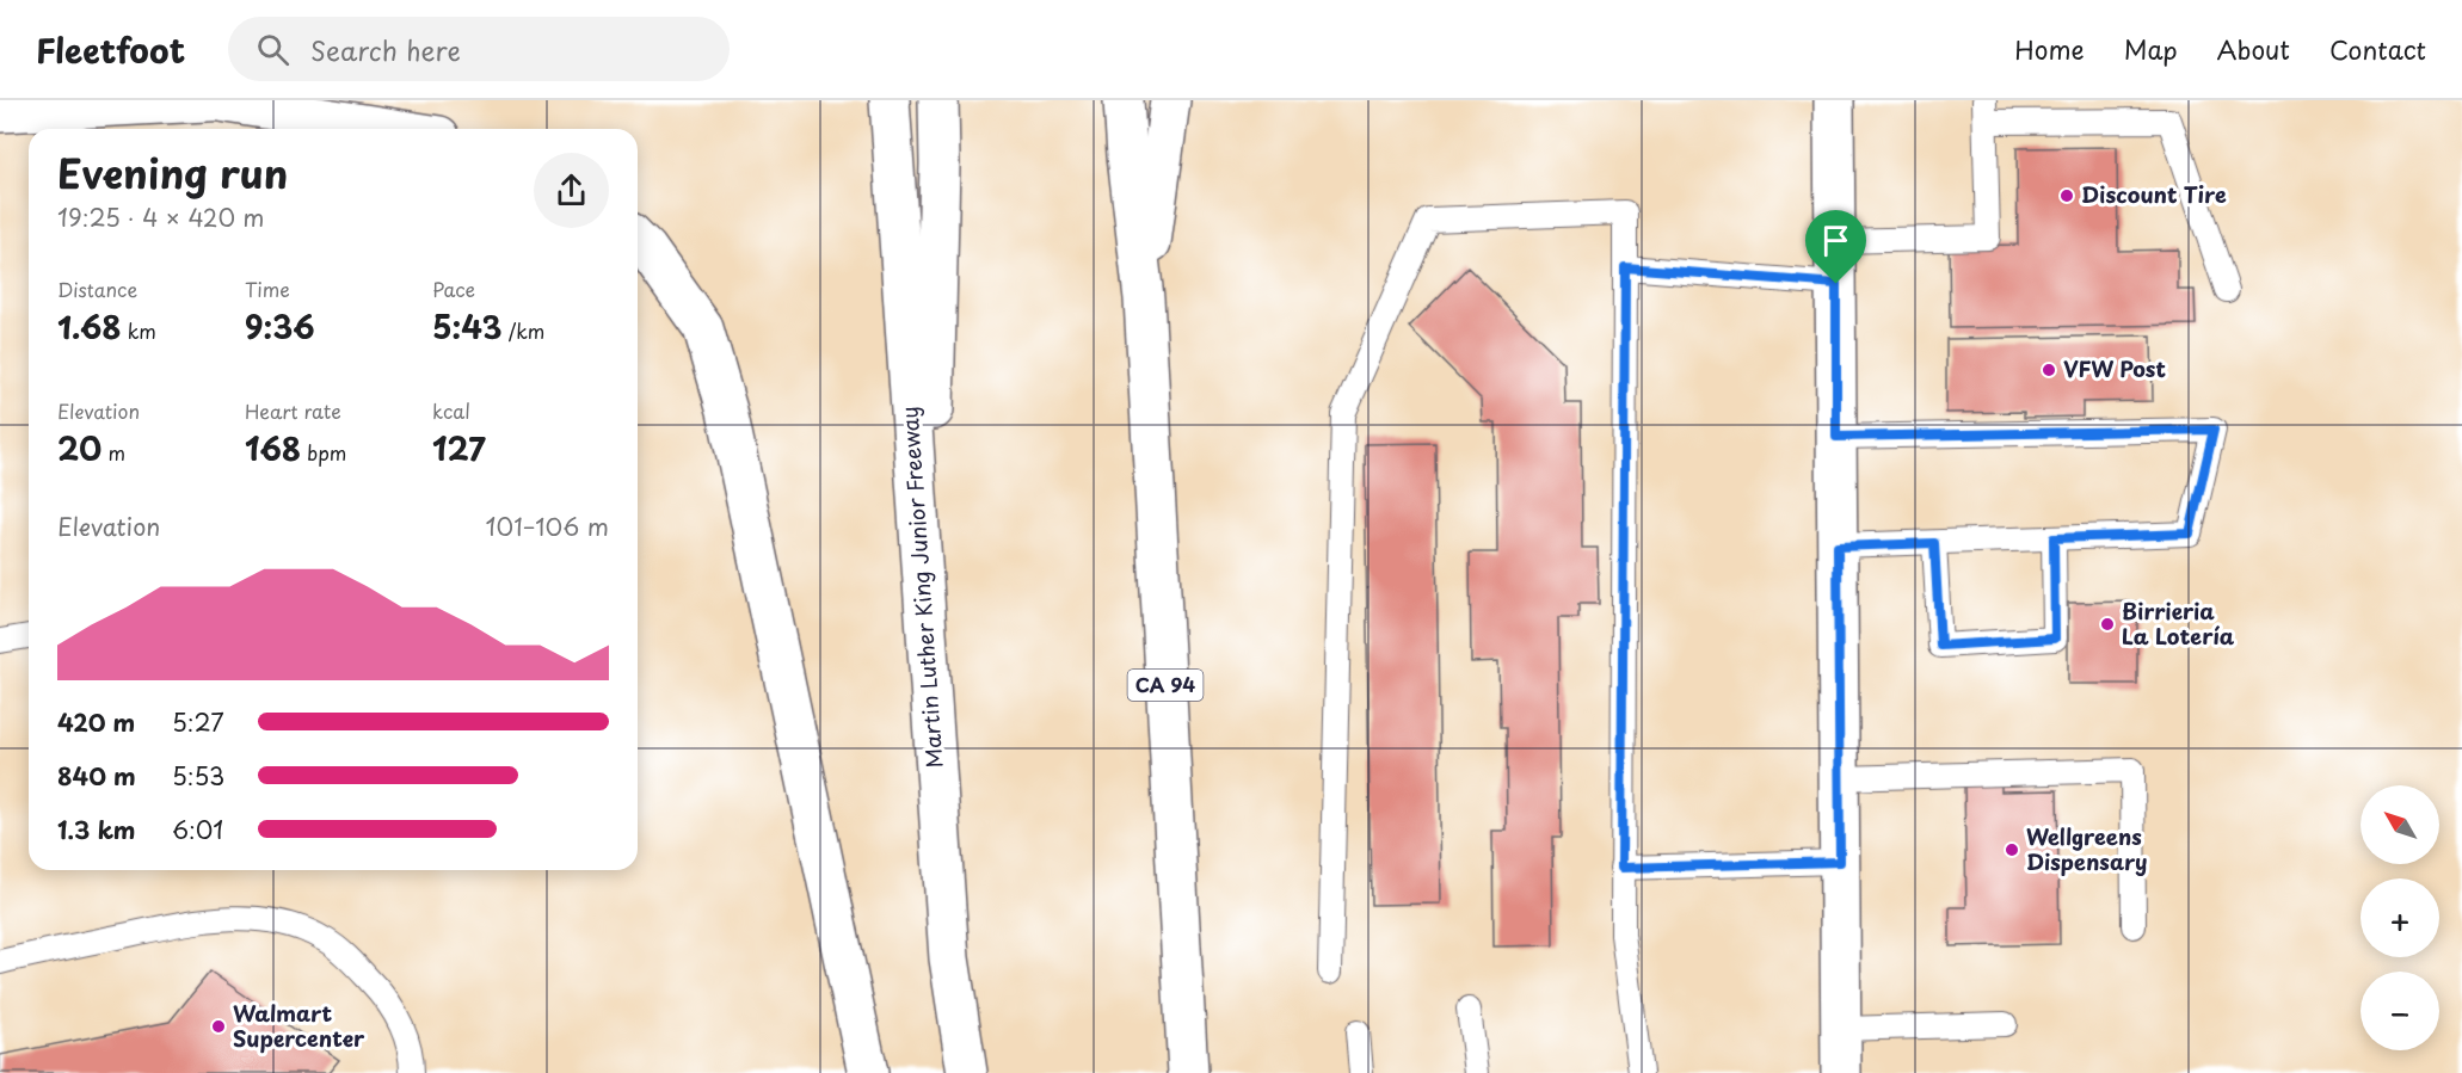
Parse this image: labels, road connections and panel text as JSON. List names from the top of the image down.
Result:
{
  "streets": {
    "main road": ["Martin Luther King Junior Freeway", "CA 94"]
  },
  "places": [
    "Discount Tire",
    "VFW Post",
    "Birrieria La Lotería",
    "Wellgreens Dispensary",
    "Walmart Supercenter"
  ],
  "north": "top left",
  "page": {
    "header": "Fleetfoot",
    "search": "Search here",
    "nav": [
      "Home",
      "Map",
      "About",
      "Contact"
    ],
    "heading": ["Evening run", "19:25 · 4 × 420 m"],
    "stats": [
      ["Distance", "1.68 km"],
      ["Time", "9:36"],
      ["Pace", "5:43 /km"],
      ["Elevation", "20 m"],
      ["Heart rate", "168 bpm"],
      ["kcal", "127"]
    ],
    "chart": ["Elevation", "101–106 m"],
    "list": [
      {
        "name": "420 m",
        "note": "5:27"
      },
      {
        "name": "840 m",
        "note": "5:53"
      },
      {
        "name": "1.3 km",
        "note": "6:01"
      }
    ],
    "map_buttons": ["+", "−"]
  }
}
